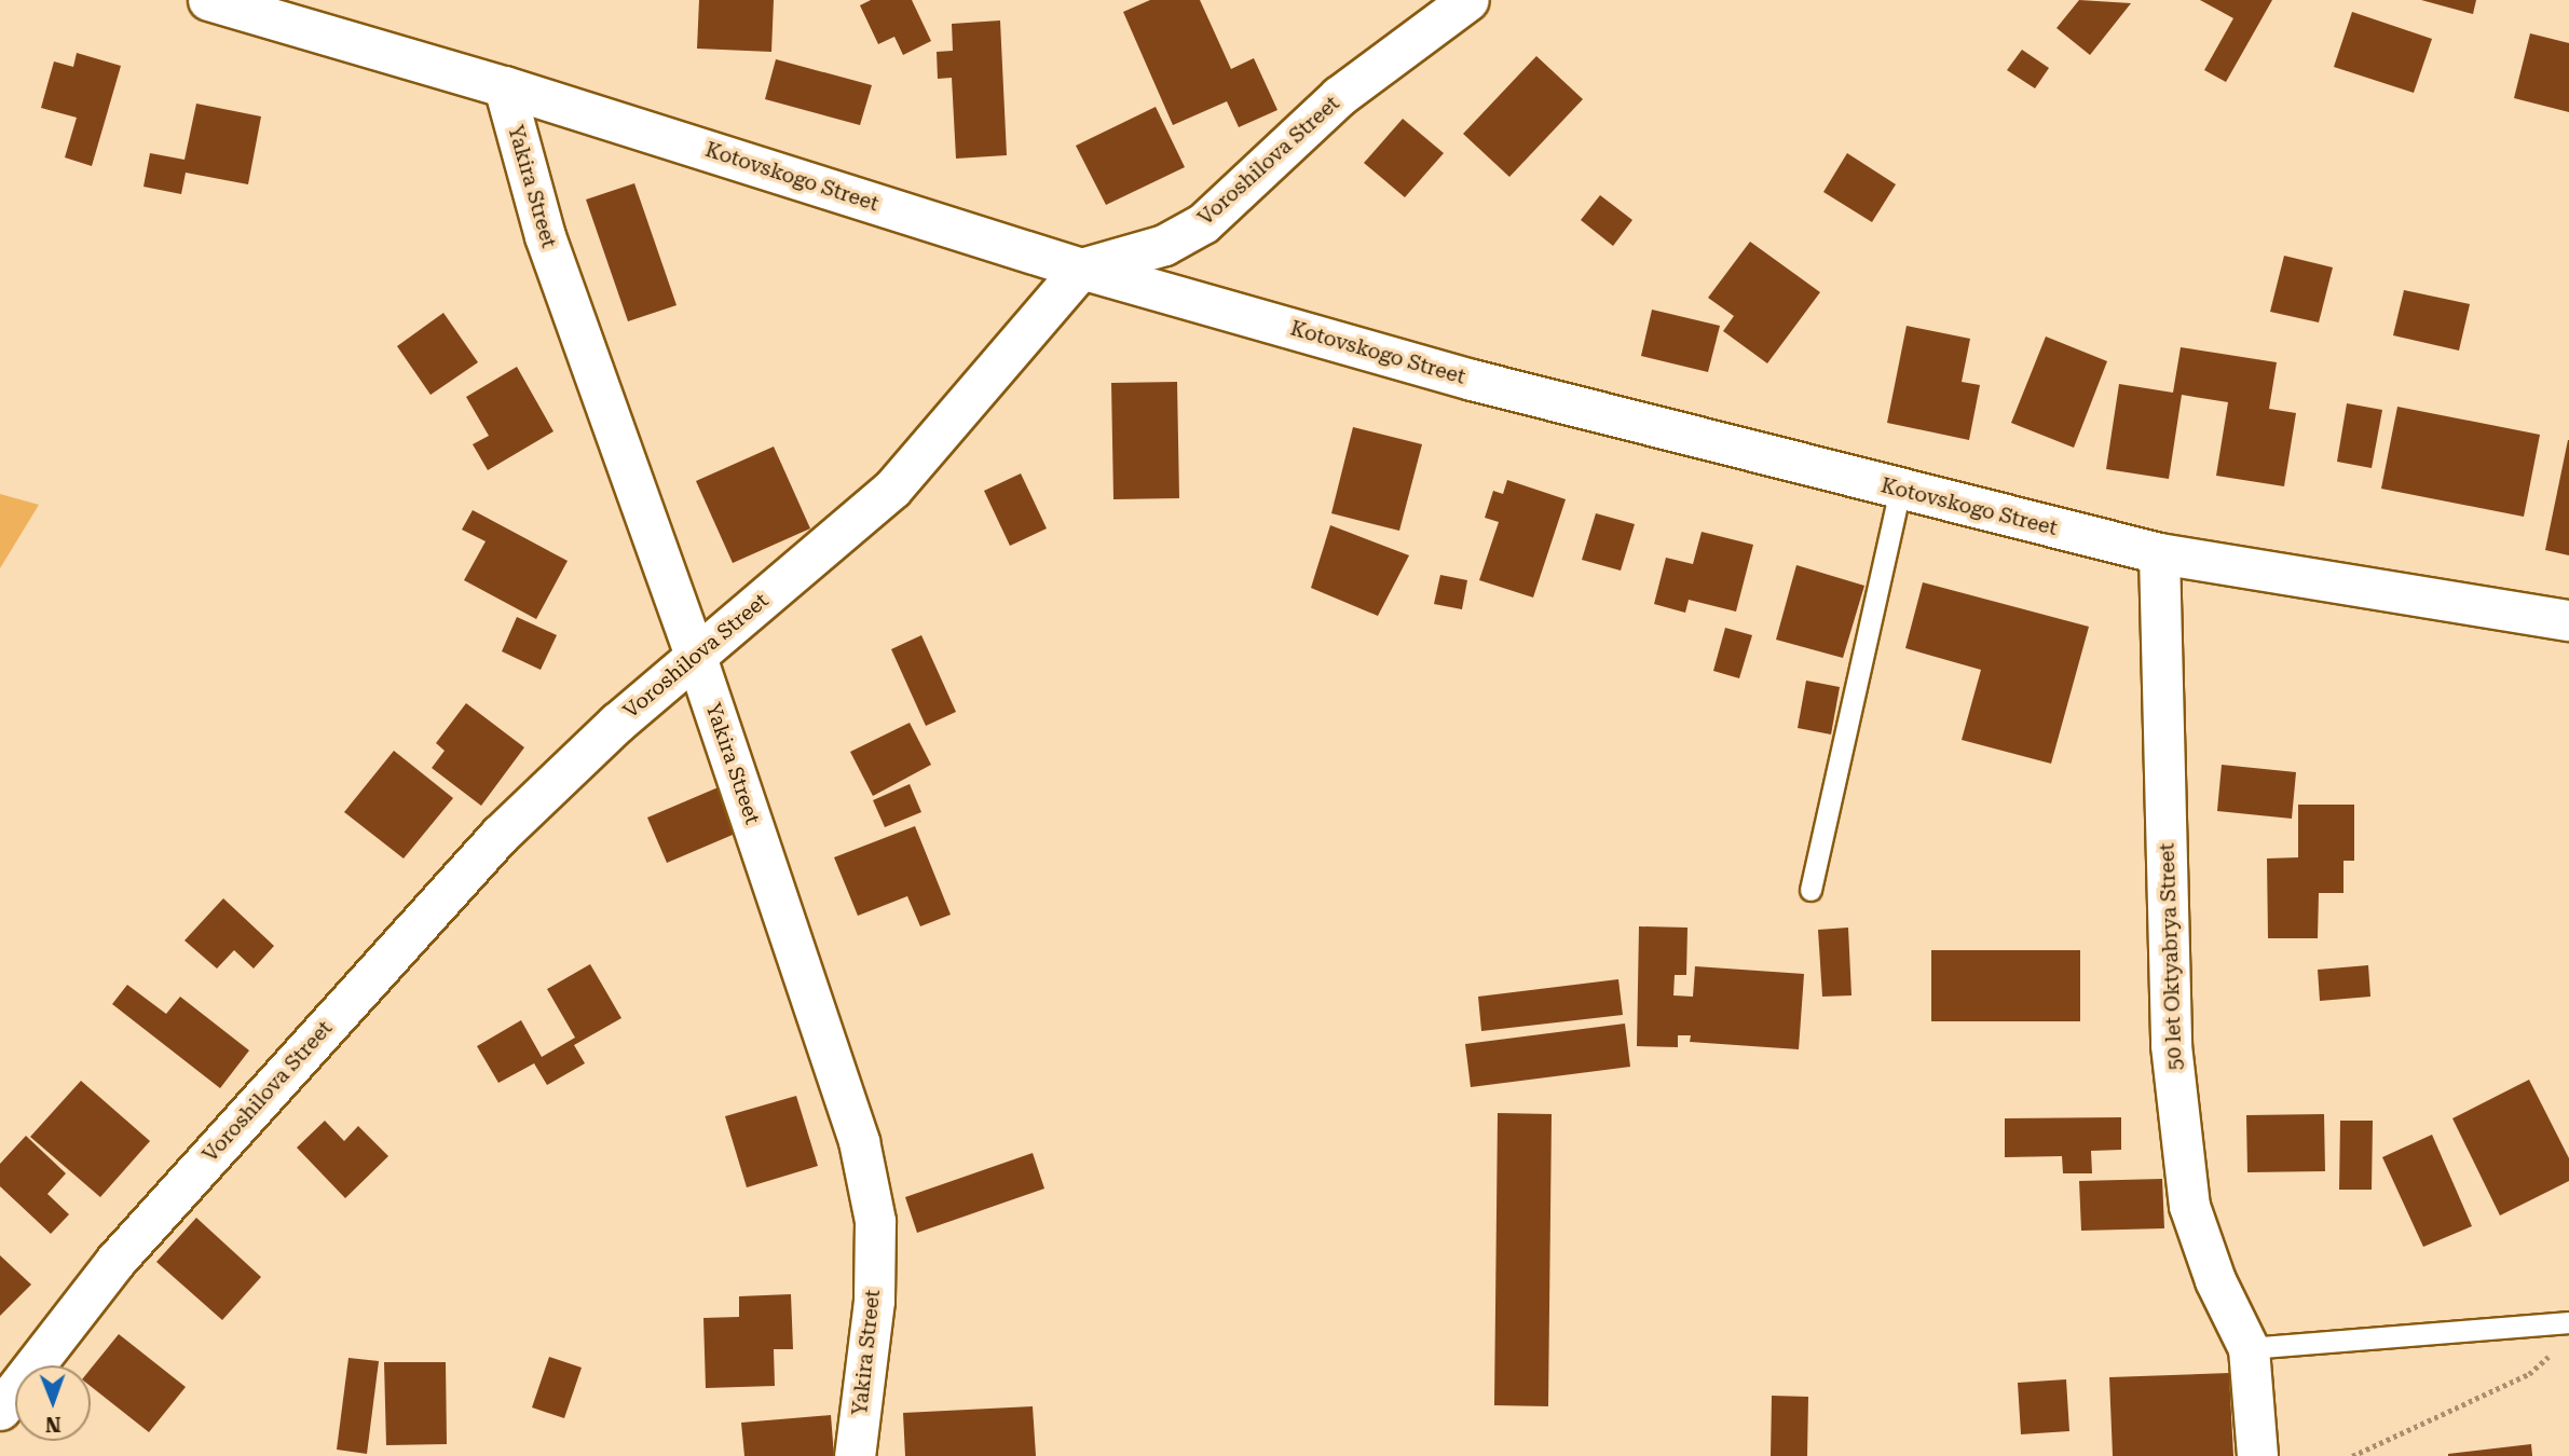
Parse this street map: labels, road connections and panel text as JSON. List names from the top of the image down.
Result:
{
  "streets": {
    "street": [
      "Voroshilova Street",
      "Kotovskogo Street",
      "Yakira Street",
      "50 let Oktyabrya Street"
    ]
  },
  "crossings": [
    ["Voroshilova Street", "Kotovskogo Street"],
    ["Voroshilova Street", "Yakira Street"],
    ["Kotovskogo Street", "Yakira Street"],
    ["Kotovskogo Street", "50 let Oktyabrya Street"]
  ],
  "north": "bottom"
}
